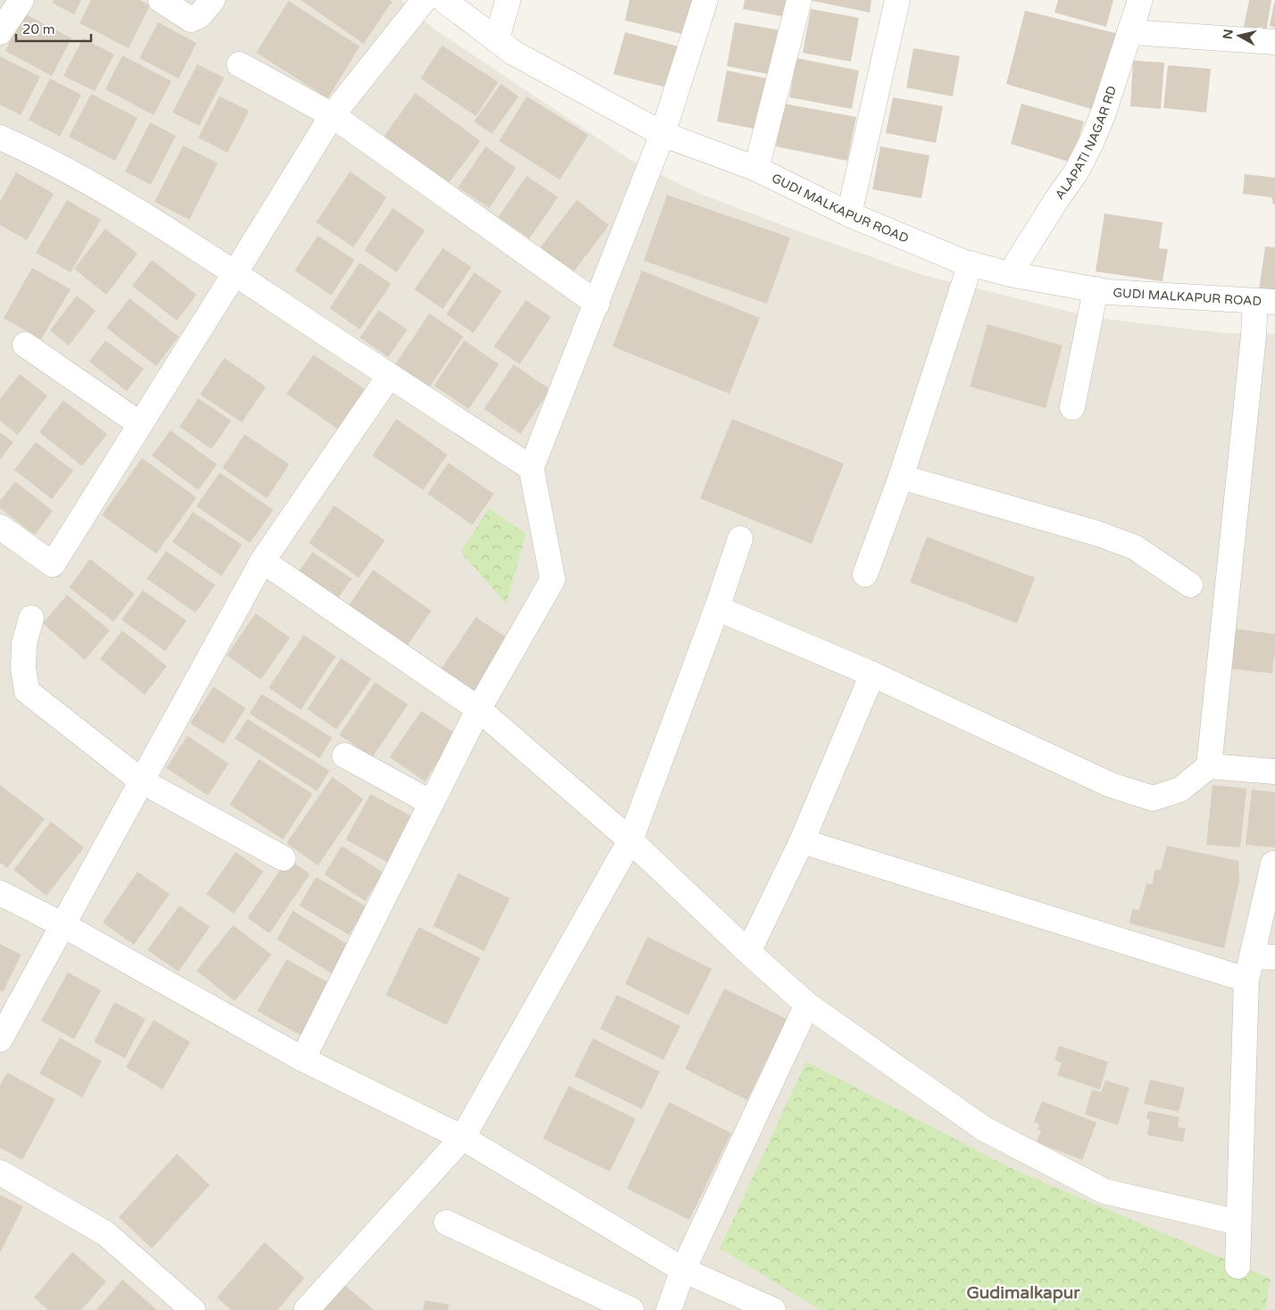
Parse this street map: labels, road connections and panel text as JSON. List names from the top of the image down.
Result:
{
  "streets": {
    "street": ["ALAPATI NAGAR RD", "GUDI MALKAPUR ROAD"]
  },
  "crossings": [
    ["ALAPATI NAGAR RD", "GUDI MALKAPUR ROAD"]
  ],
  "districts": ["Gudimalkapur"],
  "scale_bar": "20 m",
  "north": "left"
}
